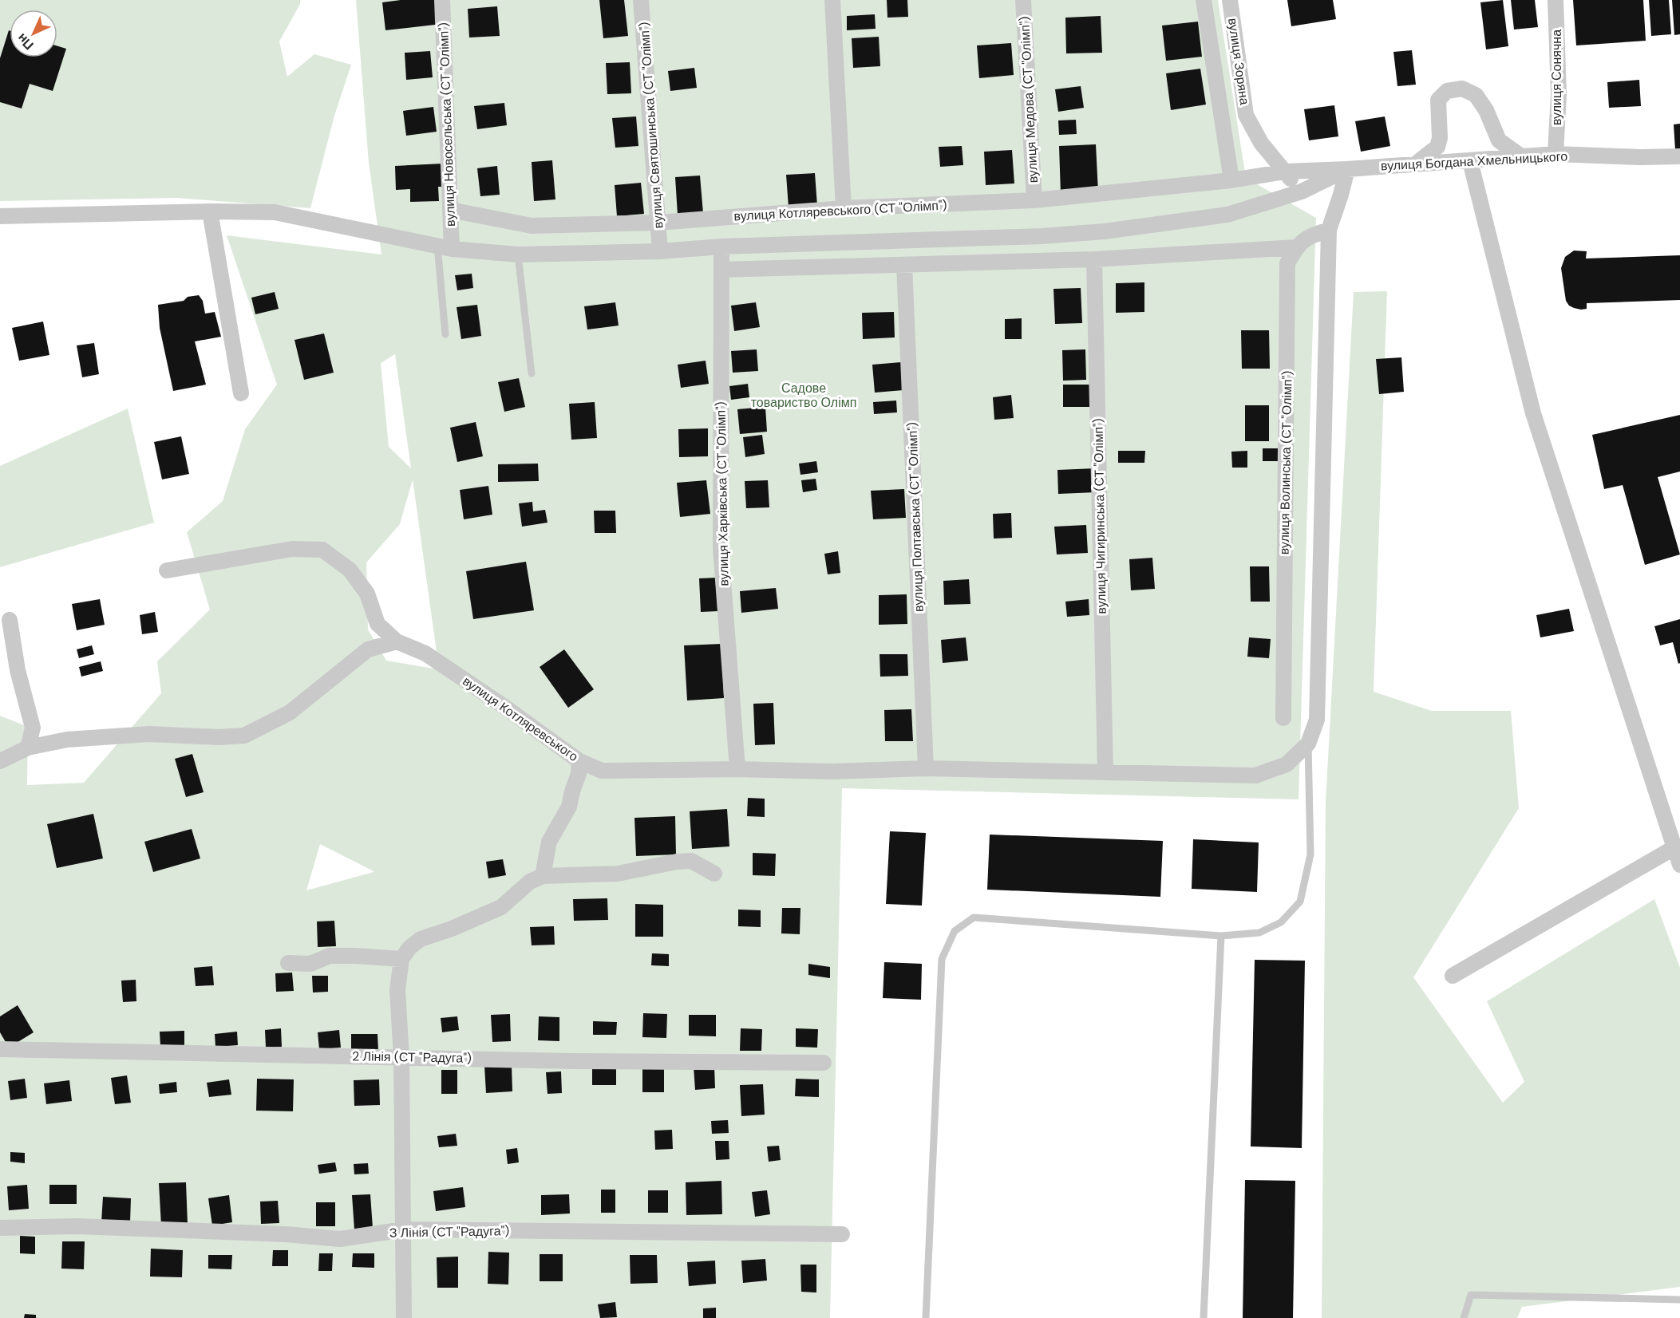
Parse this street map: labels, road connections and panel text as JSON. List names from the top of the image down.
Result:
{
  "streets": {
    "street": [
      "вулиця Зоряна",
      "вулиця Сонячна",
      "вулиця Медова (СТ \"Олімп\")",
      "вулиця Новосельська (СТ \"Олімп\")",
      "вулиця Святошинська (СТ \"Олімп\")",
      "вулиця Богдана Хмельницького",
      "вулиця Котляревського (СТ \"Олімп\")",
      "вулиця Волинська (СТ \"Олімп\")",
      "вулиця Харківська (СТ \"Олімп\")",
      "вулиця Чигиринська (СТ \"Олімп\")",
      "вулиця Полтавська (СТ \"Олімп\")",
      "вулиця Котляревського",
      "2 Лінія (СТ \"Радуга\")",
      "З Лінія (СТ \"Радуга\")"
    ]
  },
  "crossings": [
    ["вулиця Зоряна", "вулиця Богдана Хмельницького"],
    ["вулиця Зоряна", "вулиця Котляревського (СТ \"Олімп\")"],
    ["вулиця Сонячна", "вулиця Богдана Хмельницького"],
    ["вулиця Медова (СТ \"Олімп\")", "вулиця Котляревського (СТ \"Олімп\")"],
    ["вулиця Новосельська (СТ \"Олімп\")", "вулиця Богдана Хмельницького"],
    ["вулиця Новосельська (СТ \"Олімп\")", "вулиця Котляревського (СТ \"Олімп\")"],
    ["вулиця Святошинська (СТ \"Олімп\")", "вулиця Богдана Хмельницького"],
    ["вулиця Святошинська (СТ \"Олімп\")", "вулиця Котляревського (СТ \"Олімп\")"],
    ["вулиця Богдана Хмельницького", "вулиця Котляревського (СТ \"Олімп\")"],
    ["вулиця Богдана Хмельницького", "вулиця Харківська (СТ \"Олімп\")"],
    ["вулиця Харківська (СТ \"Олімп\")", "вулиця Котляревського"],
    ["вулиця Чигиринська (СТ \"Олімп\")", "вулиця Котляревського"],
    ["вулиця Полтавська (СТ \"Олімп\")", "вулиця Котляревського"]
  ],
  "parks": ["Садове товариство Олімп"],
  "north": "bottom left"
}
